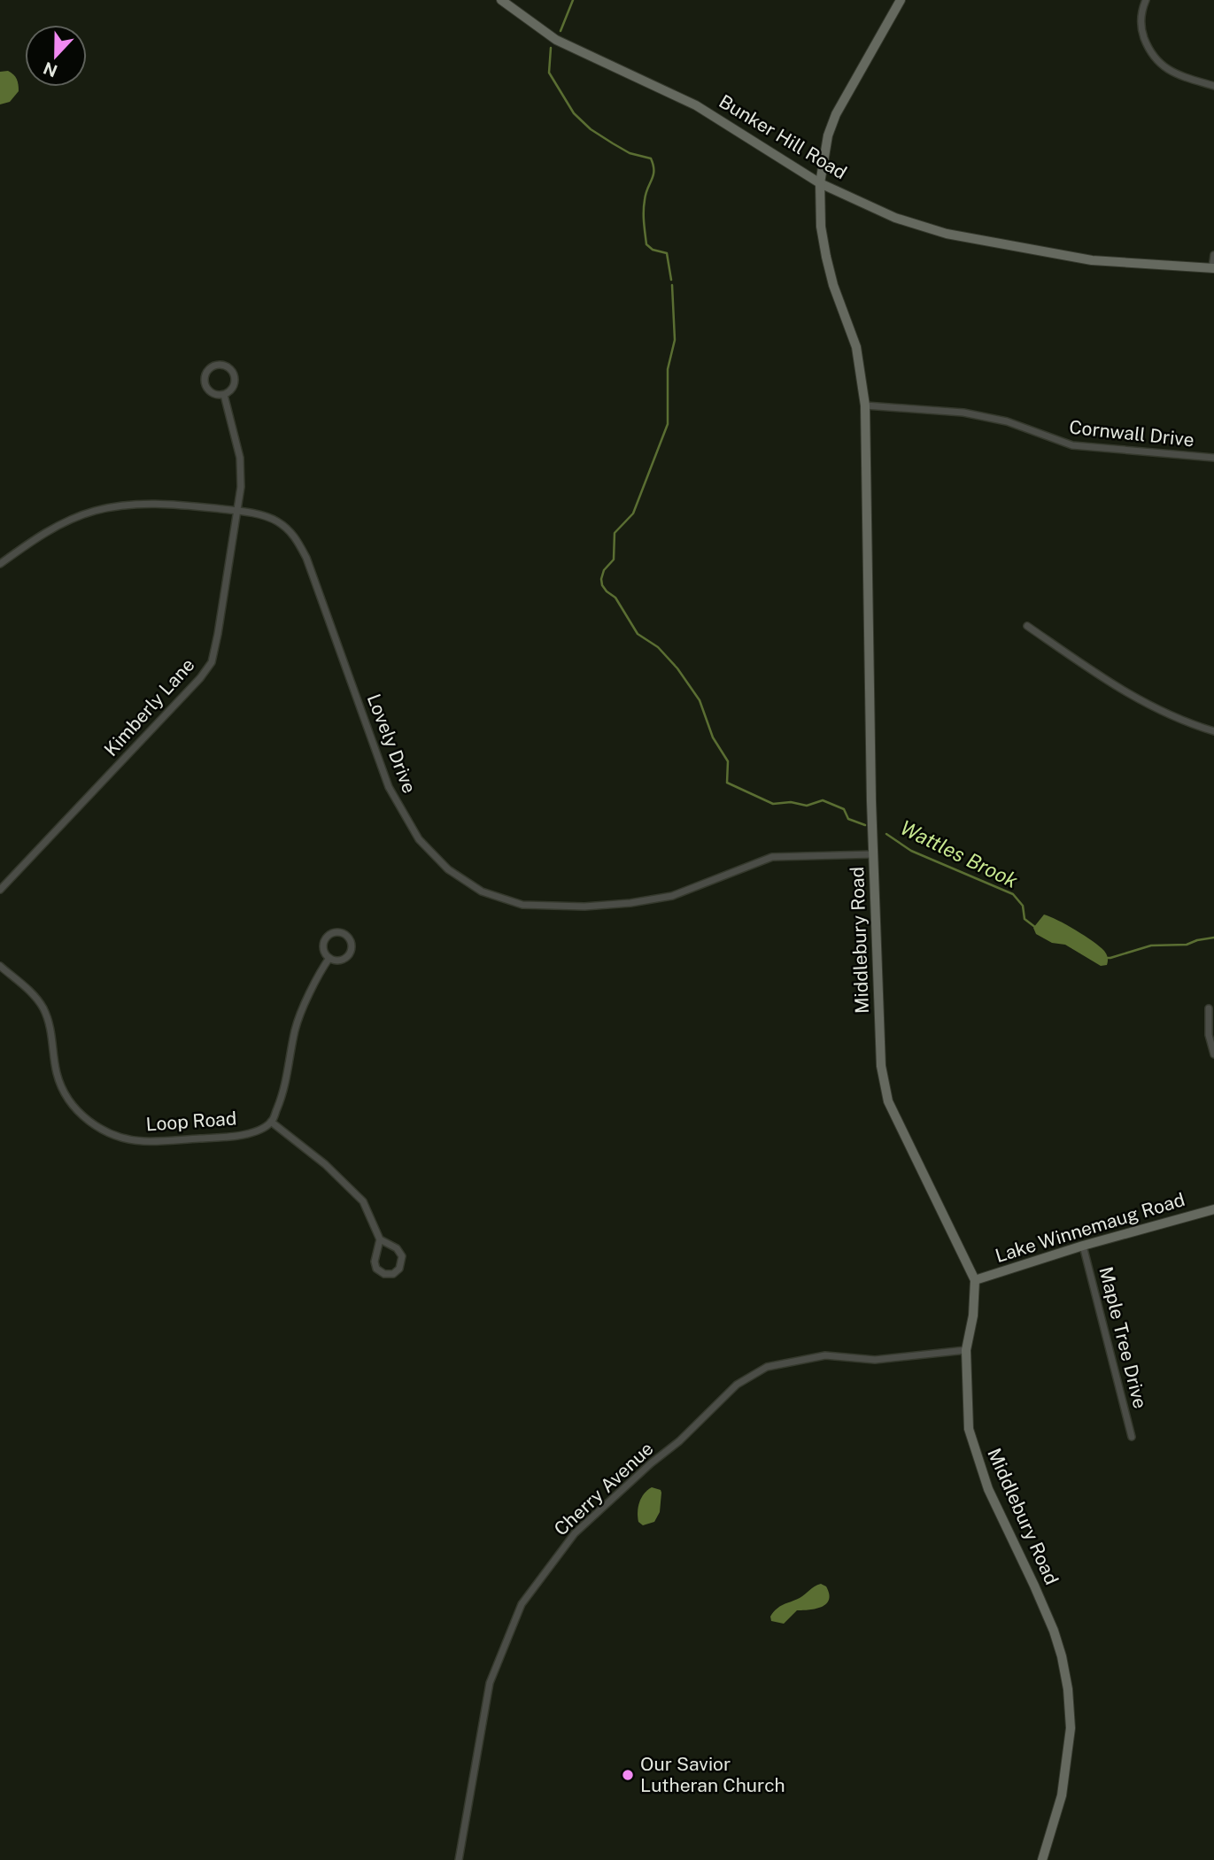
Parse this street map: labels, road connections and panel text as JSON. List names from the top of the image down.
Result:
{
  "streets": {
    "street": [
      "Bunker Hill Road",
      "Cornwall Drive",
      "Kimberly Lane",
      "Lovely Drive",
      "Middlebury Road",
      "Loop Road",
      "Lake Winnemaug Road",
      "Maple Tree Drive",
      "Cherry Avenue"
    ]
  },
  "crossings": [
    ["Bunker Hill Road", "Middlebury Road"],
    ["Cornwall Drive", "Middlebury Road"],
    ["Kimberly Lane", "Lovely Drive"],
    ["Lovely Drive", "Middlebury Road"],
    ["Middlebury Road", "Lake Winnemaug Road"],
    ["Middlebury Road", "Cherry Avenue"],
    ["Lake Winnemaug Road", "Maple Tree Drive"]
  ],
  "water": ["Wattles Brook"],
  "places": ["Our Savior Lutheran Church"],
  "north": "bottom"
}
